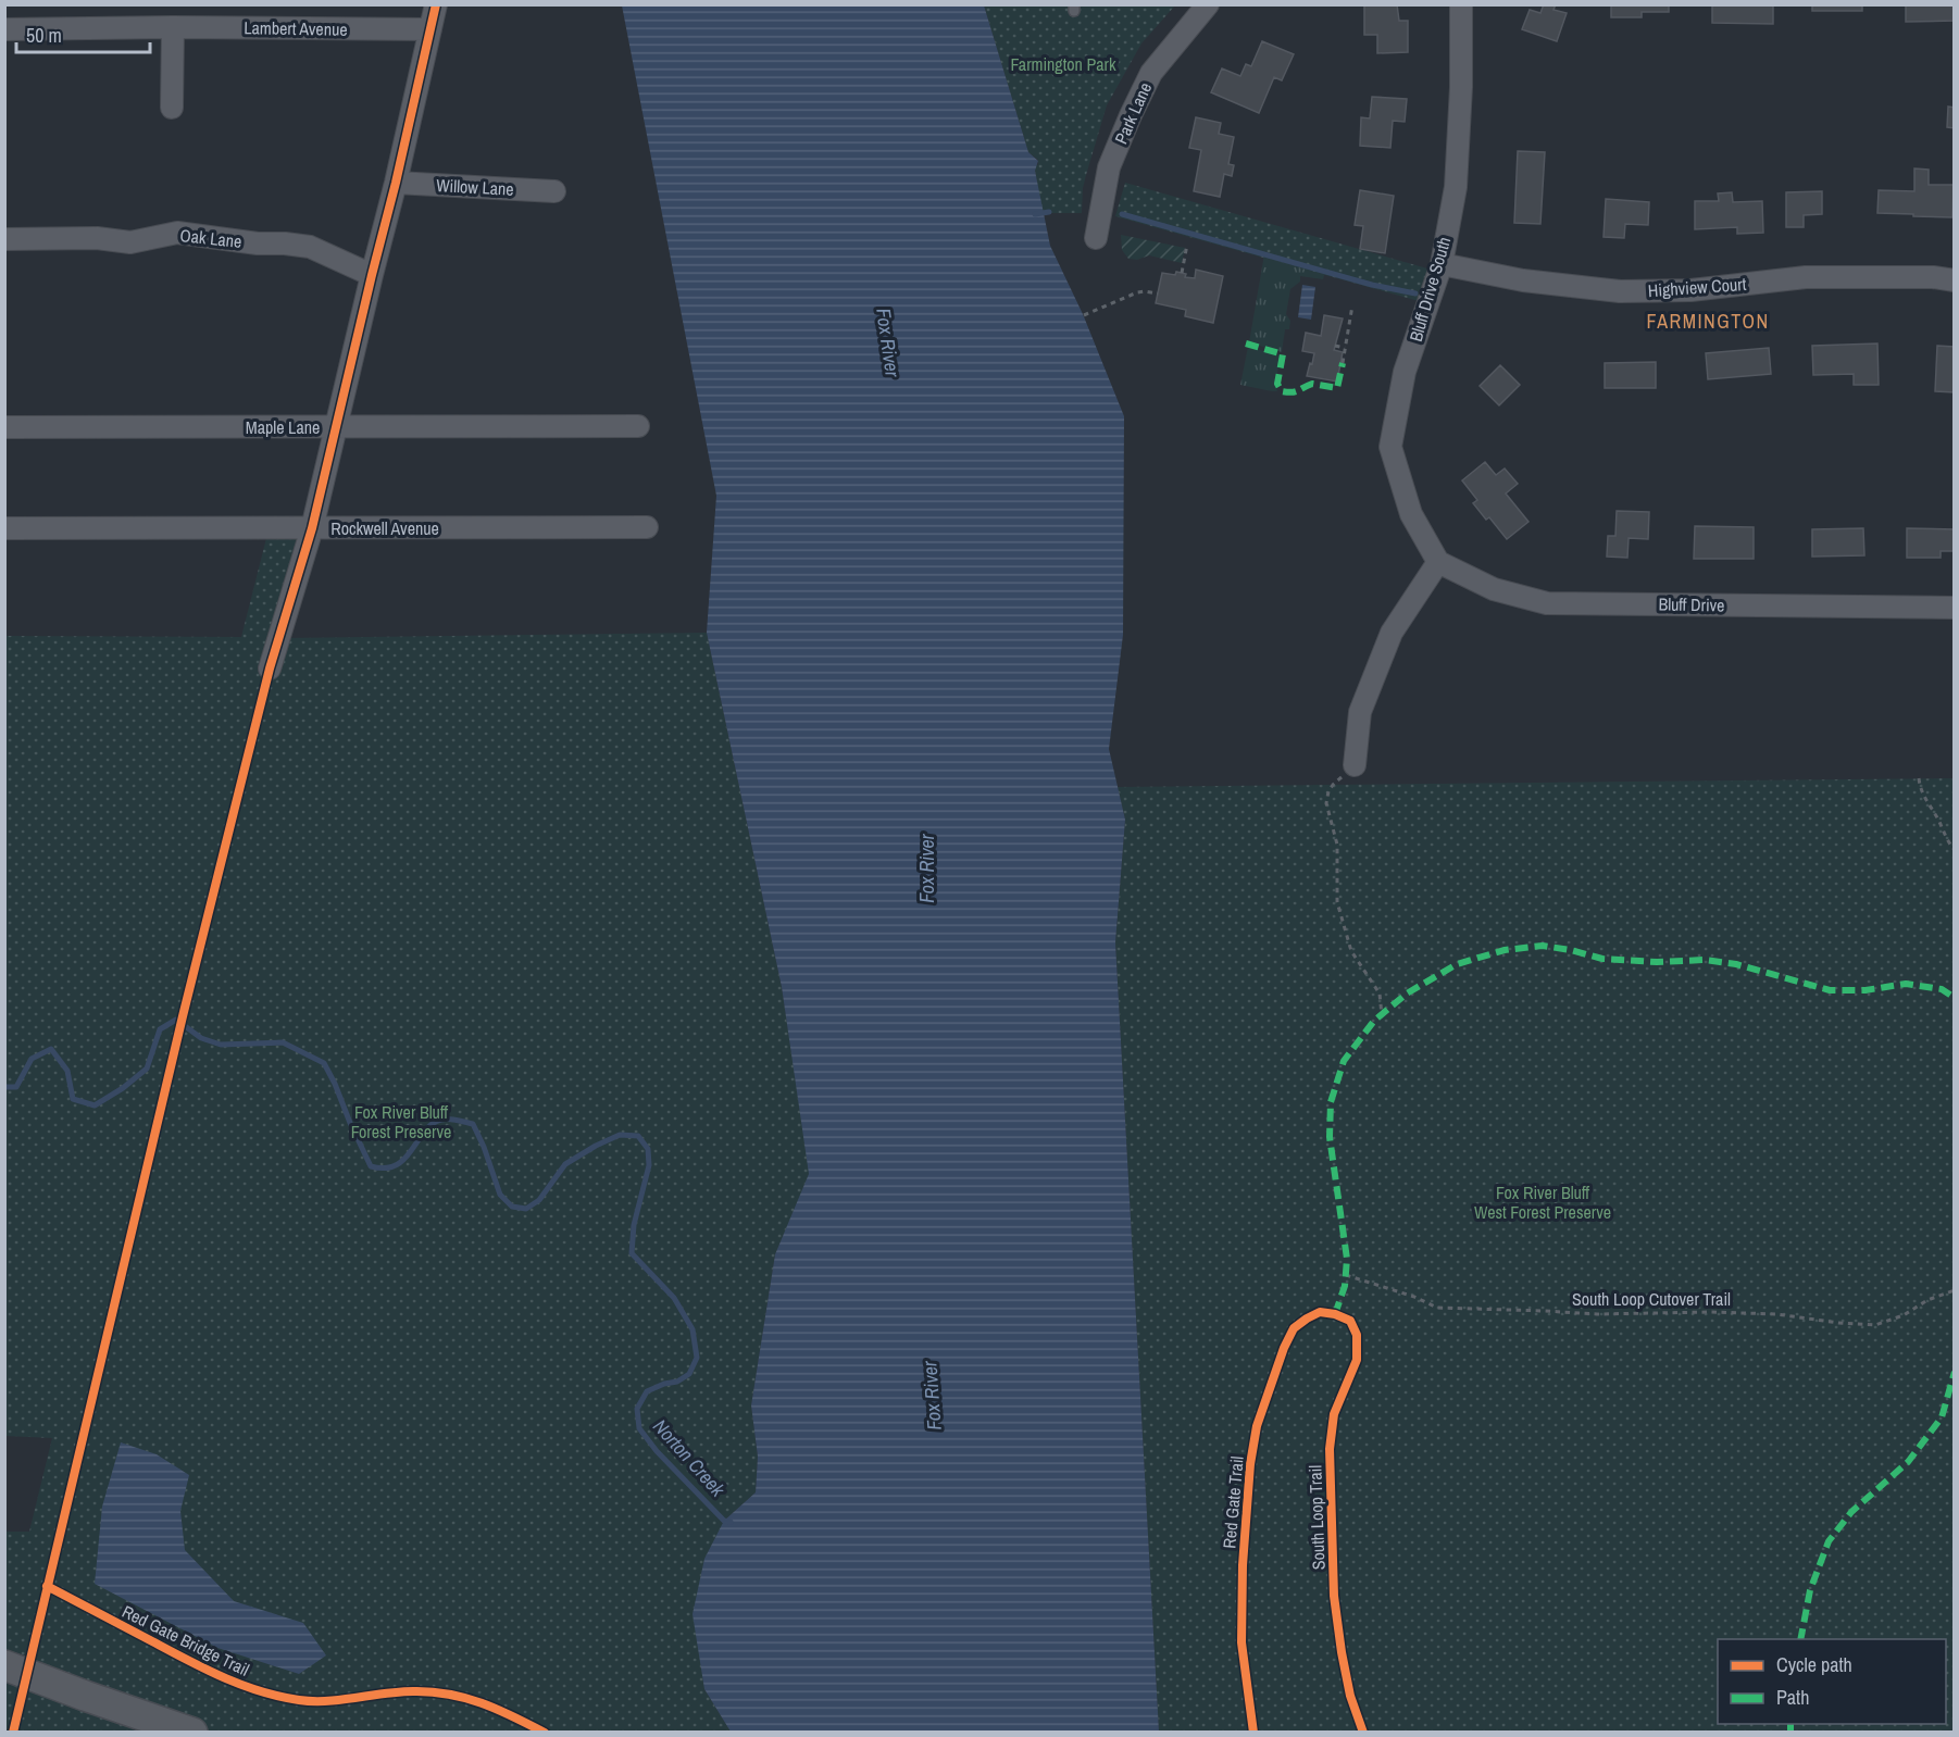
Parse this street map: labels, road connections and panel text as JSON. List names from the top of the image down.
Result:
{
  "streets": {
    "street": [
      "Lambert Avenue",
      "Park Lane",
      "Willow Lane",
      "Oak Lane",
      "Highview Court",
      "Bluff Drive South",
      "Maple Lane",
      "Rockwell Avenue",
      "Bluff Drive"
    ],
    "path": ["South Loop Cutover Trail"],
    "cycle path": ["Red Gate Trail", "Red Gate Bridge Trail"]
  },
  "crossings": [
    ["Highview Court", "Bluff Drive South"],
    ["Bluff Drive South", "Bluff Drive"]
  ],
  "districts": ["FARMINGTON"],
  "water": ["Fox River", "Norton Creek"],
  "parks": ["Farmington Park", "Fox River Bluff Forest Preserve", "Fox River Bluff West Forest Preserve"],
  "legend": ["Cycle path", "Path"],
  "scale_bar": "50 m"
}
